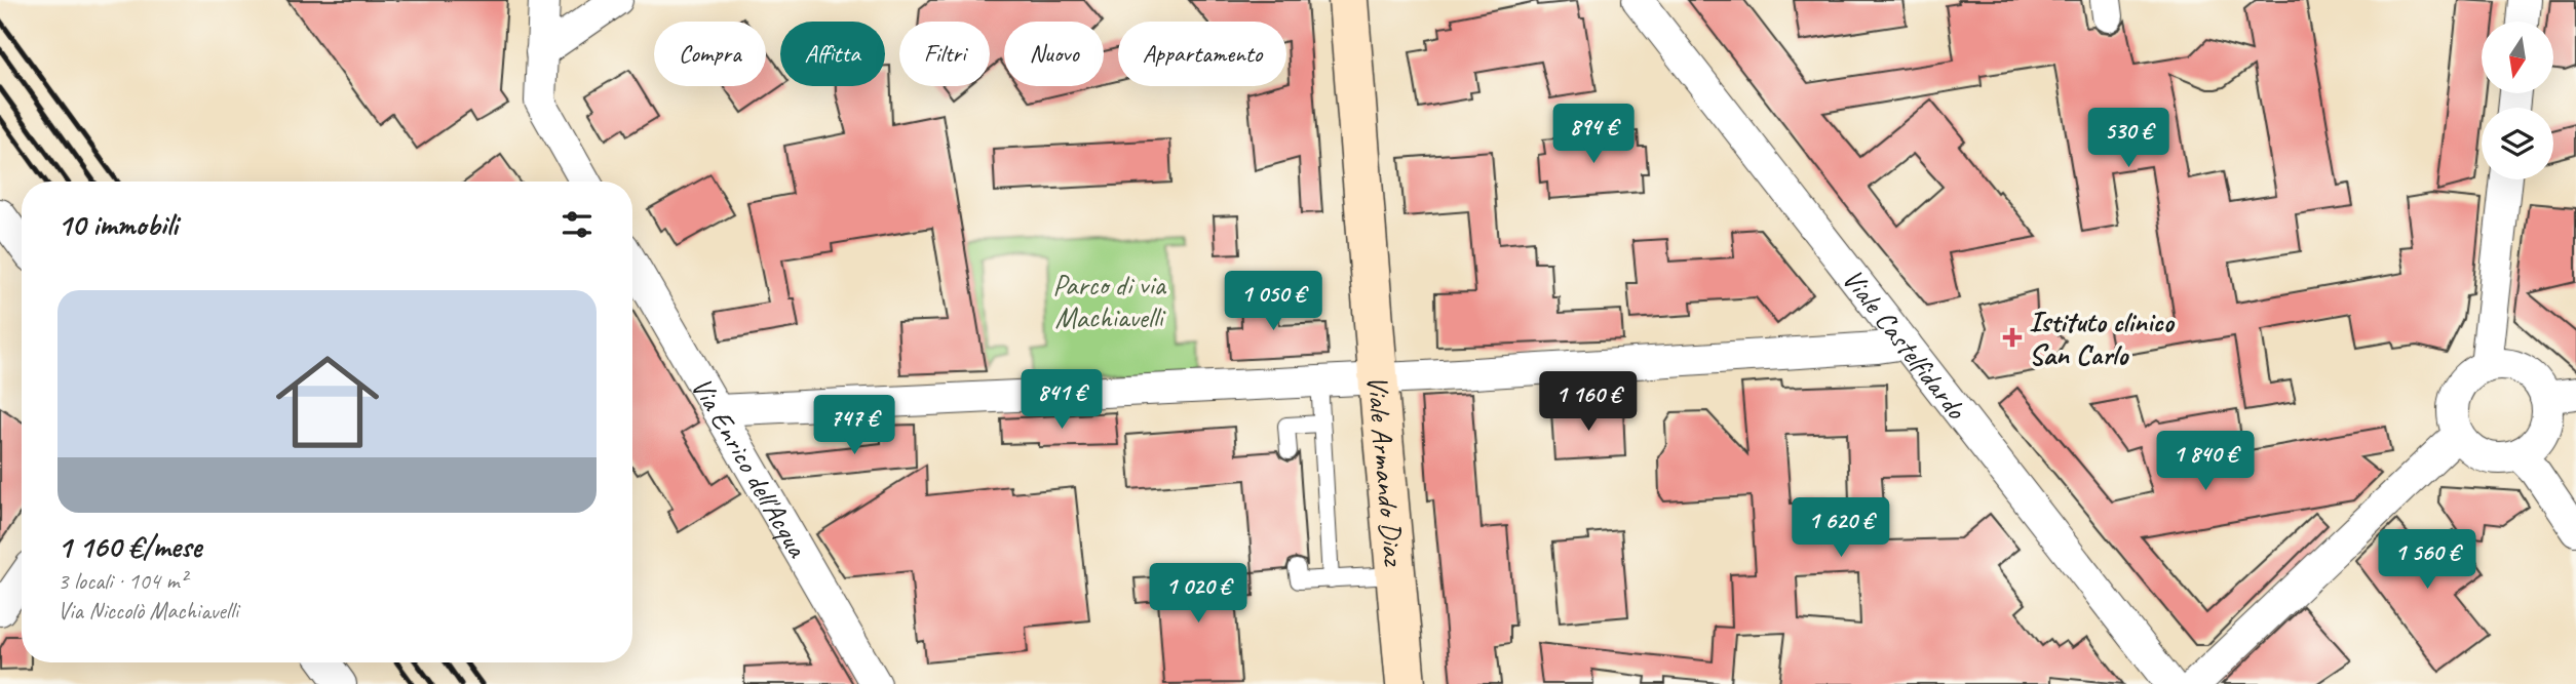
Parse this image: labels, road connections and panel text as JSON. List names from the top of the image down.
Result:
{
  "streets": {
    "main road": ["Viale Armando Diaz"],
    "street": ["Viale Castelfidardo", "Via Enrico dell'Acqua"]
  },
  "parks": ["Parco di via Machiavelli"],
  "places": {
    "health": ["Istituto clinico San Carlo"]
  },
  "north": "bottom",
  "page": {
    "chip": [
      "Compra",
      "Affitta",
      "Filtri",
      "Nuovo",
      "Appartamento"
    ],
    "price": [
      "894 €",
      "530 €",
      "1 050 €",
      "841 €",
      "1 160 €",
      "747 €",
      "1 840 €",
      "1 620 €",
      "1 560 €",
      "1 020 €"
    ],
    "heading": "10 immobili",
    "list": [
      {
        "name": "1 160 €/mese",
        "note": "3 locali · 104 m² · Via Niccolò Machiavelli"
      }
    ]
  }
}
